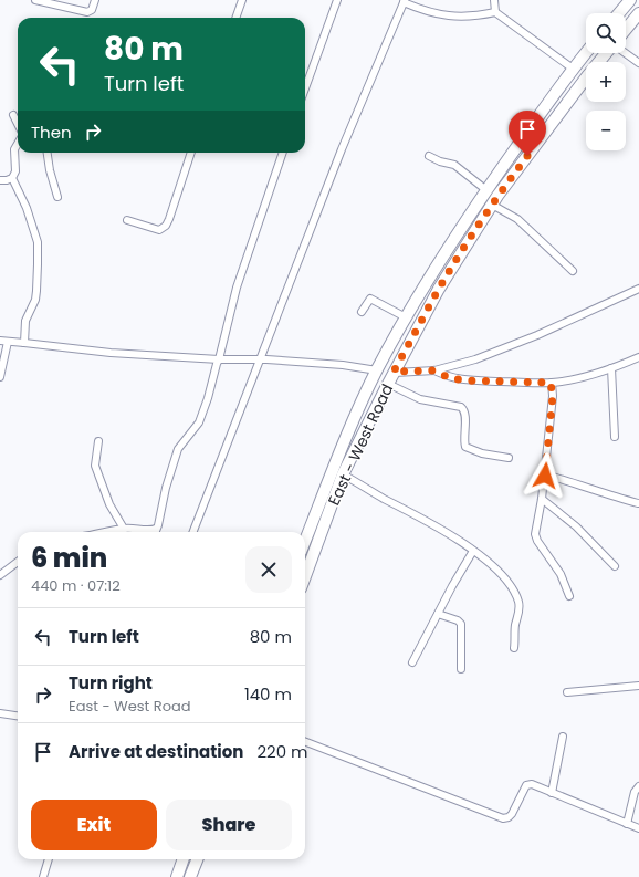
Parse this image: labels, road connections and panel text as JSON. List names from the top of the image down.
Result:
{
  "streets": {
    "main road": ["East - West Road"]
  },
  "page": {
    "map_buttons": ["+", "−"],
    "turn": ["80 m", "Turn left"],
    "then": "Then",
    "heading": ["6 min", "440 m · 07:12"],
    "list": [
      {
        "name": "Turn left",
        "value": "80 m"
      },
      {
        "name": "Turn right",
        "note": "East - West Road",
        "value": "140 m"
      },
      {
        "name": "Arrive at destination",
        "value": "220 m"
      }
    ],
    "buttons": ["Exit", "Share"]
  }
}
